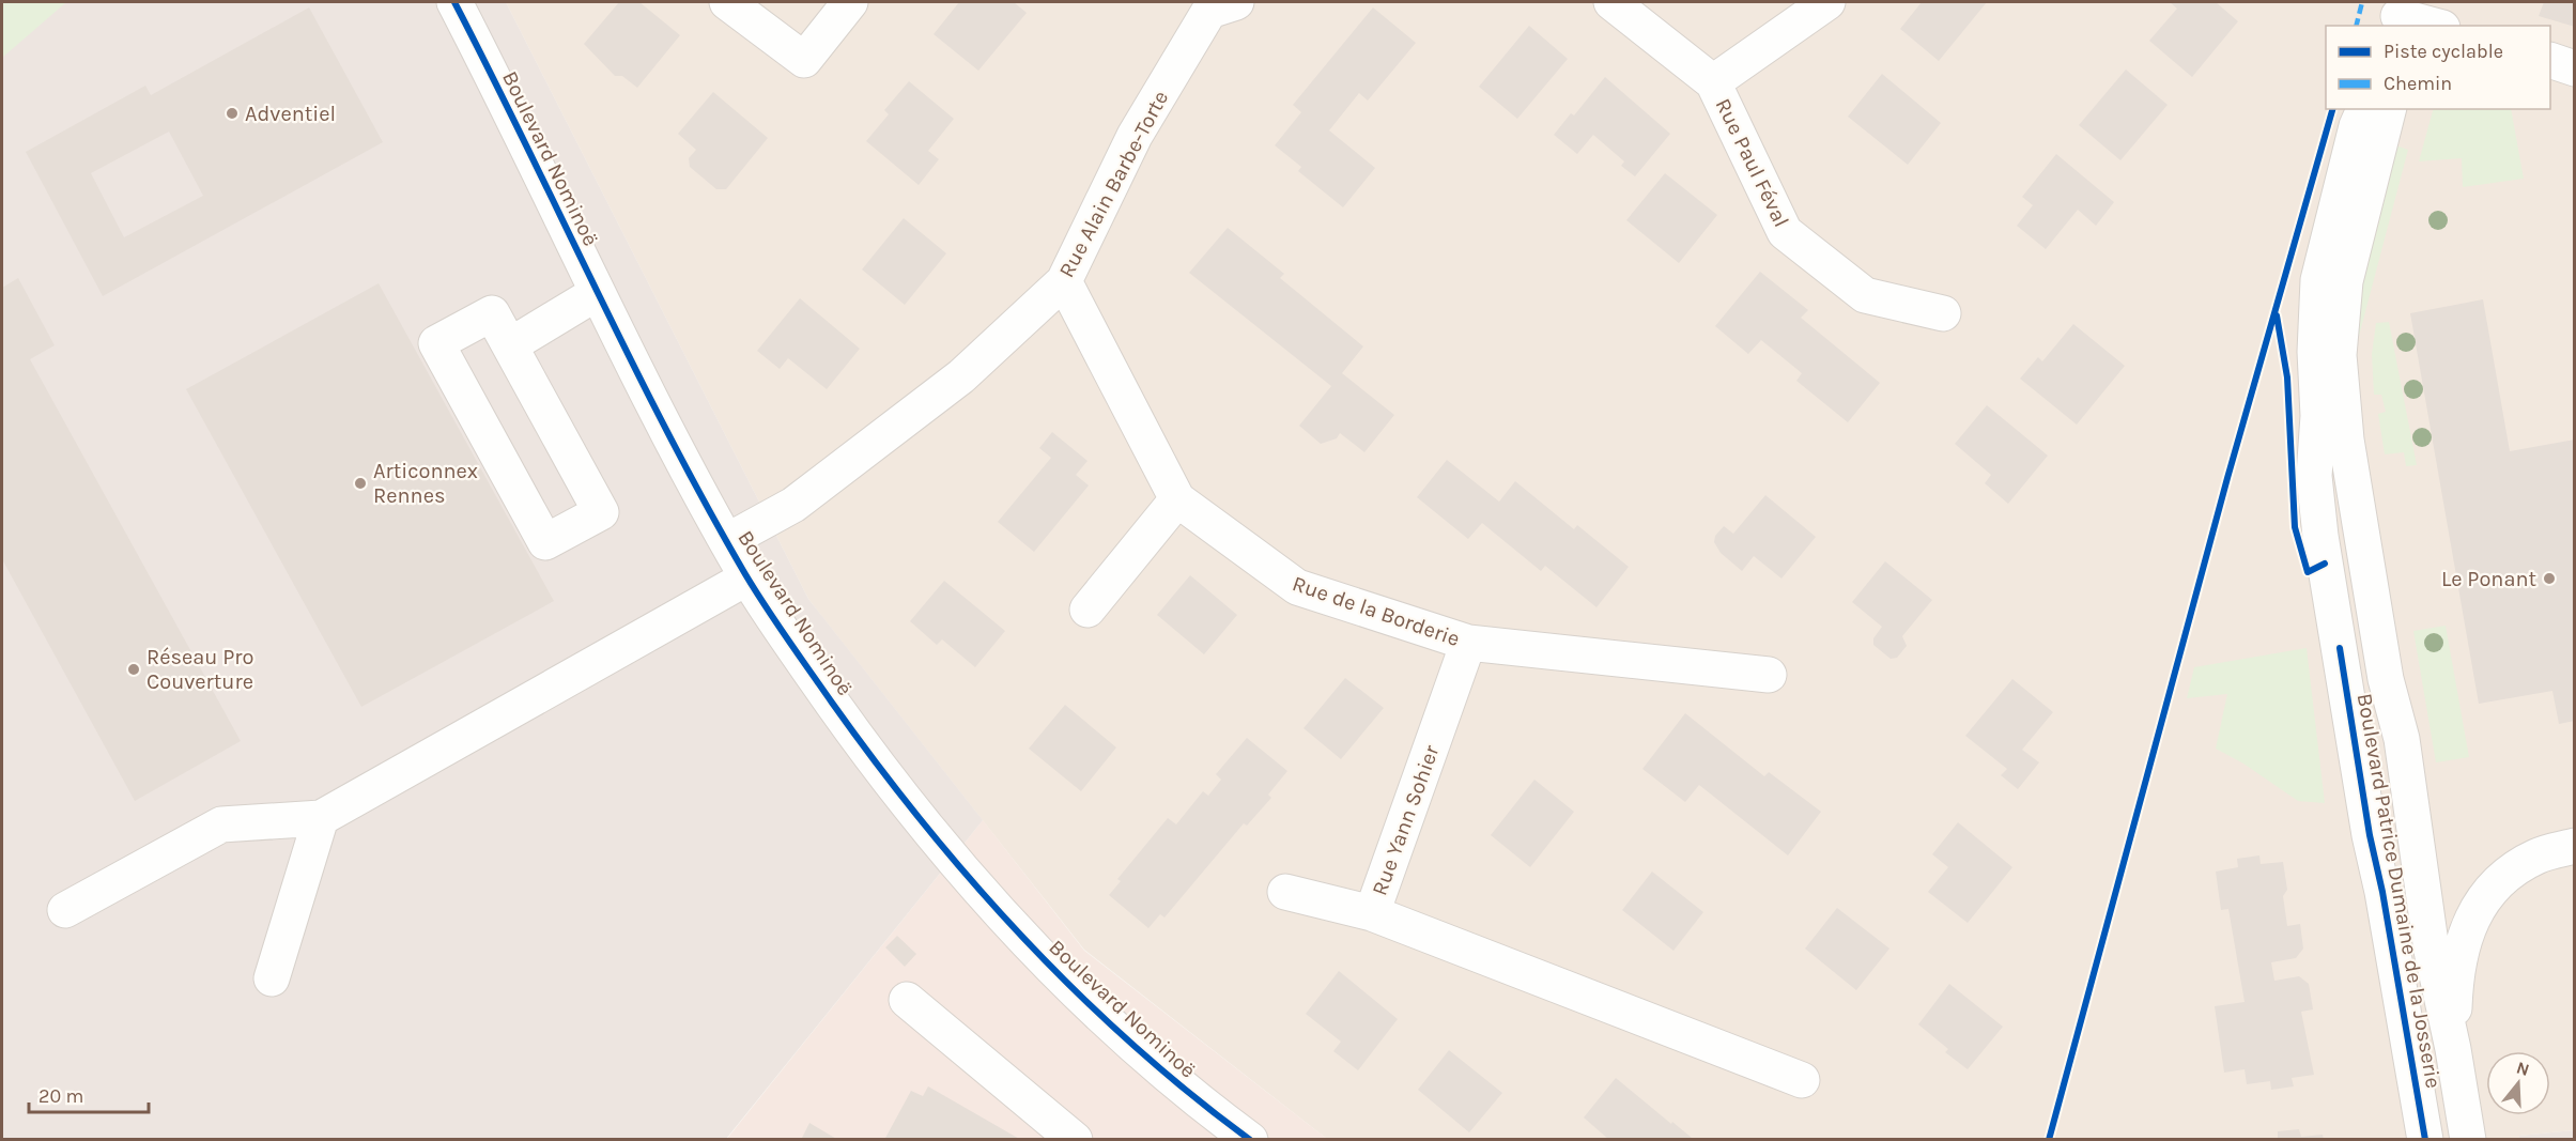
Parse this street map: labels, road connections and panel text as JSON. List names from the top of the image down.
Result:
{
  "streets": {
    "street": [
      "Boulevard Nominoë",
      "Rue Paul Féval",
      "Rue Alain Barbe-Torte",
      "Rue de la Borderie",
      "Rue Yann Sohier",
      "Boulevard Patrice Dumaine de la Josserie"
    ]
  },
  "crossings": [
    ["Boulevard Nominoë", "Rue Alain Barbe-Torte"],
    ["Rue Alain Barbe-Torte", "Rue de la Borderie"],
    ["Rue de la Borderie", "Rue Yann Sohier"]
  ],
  "places": [
    "Adventiel",
    "Articonnex Rennes",
    "Le Ponant",
    "Réseau Pro Couverture"
  ],
  "legend": ["Piste cyclable", "Chemin"],
  "scale_bar": "20 m",
  "north": "top"
}
